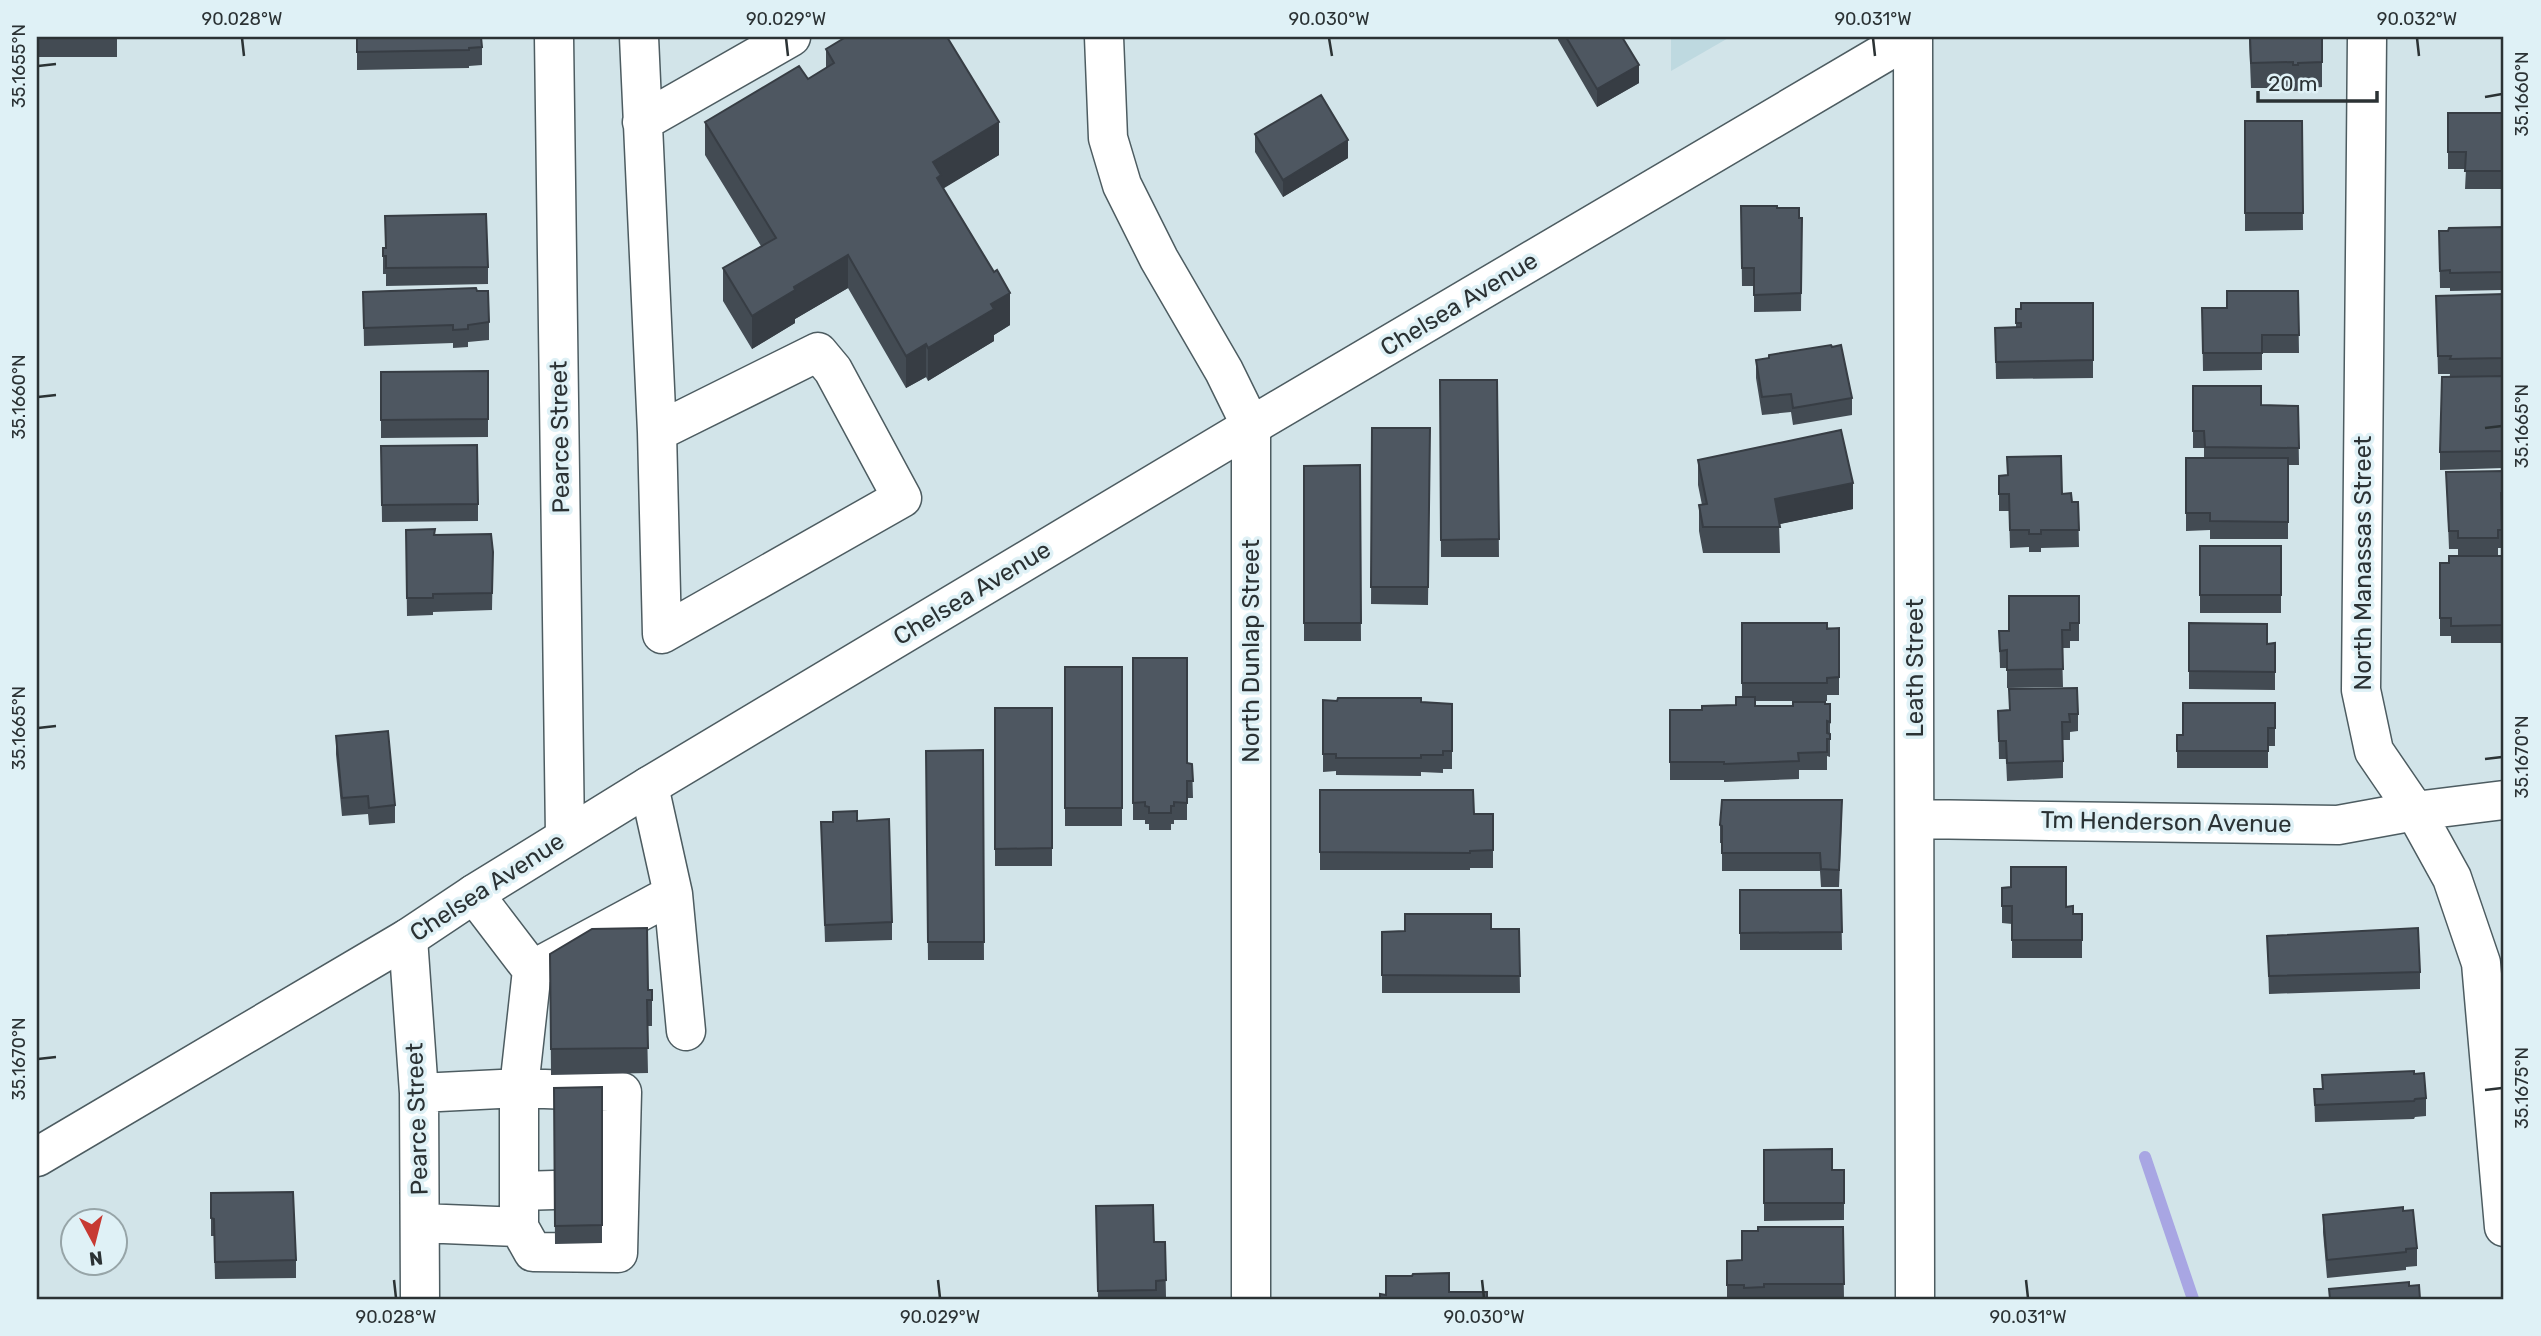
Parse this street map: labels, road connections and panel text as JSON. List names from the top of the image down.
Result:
{
  "streets": {
    "street": [
      "Chelsea Avenue",
      "Pearce Street",
      "North Manassas Street",
      "North Dunlap Street",
      "Leath Street",
      "Tm Henderson Avenue"
    ]
  },
  "crossings": [
    ["Chelsea Avenue", "Pearce Street"],
    ["Chelsea Avenue", "North Dunlap Street"],
    ["Chelsea Avenue", "Leath Street"],
    ["North Manassas Street", "Tm Henderson Avenue"],
    ["Leath Street", "Tm Henderson Avenue"]
  ],
  "scale_bar": "20 m",
  "north": "bottom",
  "coordinates": [
    "90.028°W",
    "90.029°W",
    "90.030°W",
    "90.031°W",
    "90.032°W",
    "35.1655°N",
    "35.1660°N",
    "35.1665°N",
    "35.1670°N",
    "35.1675°N"
  ]
}
